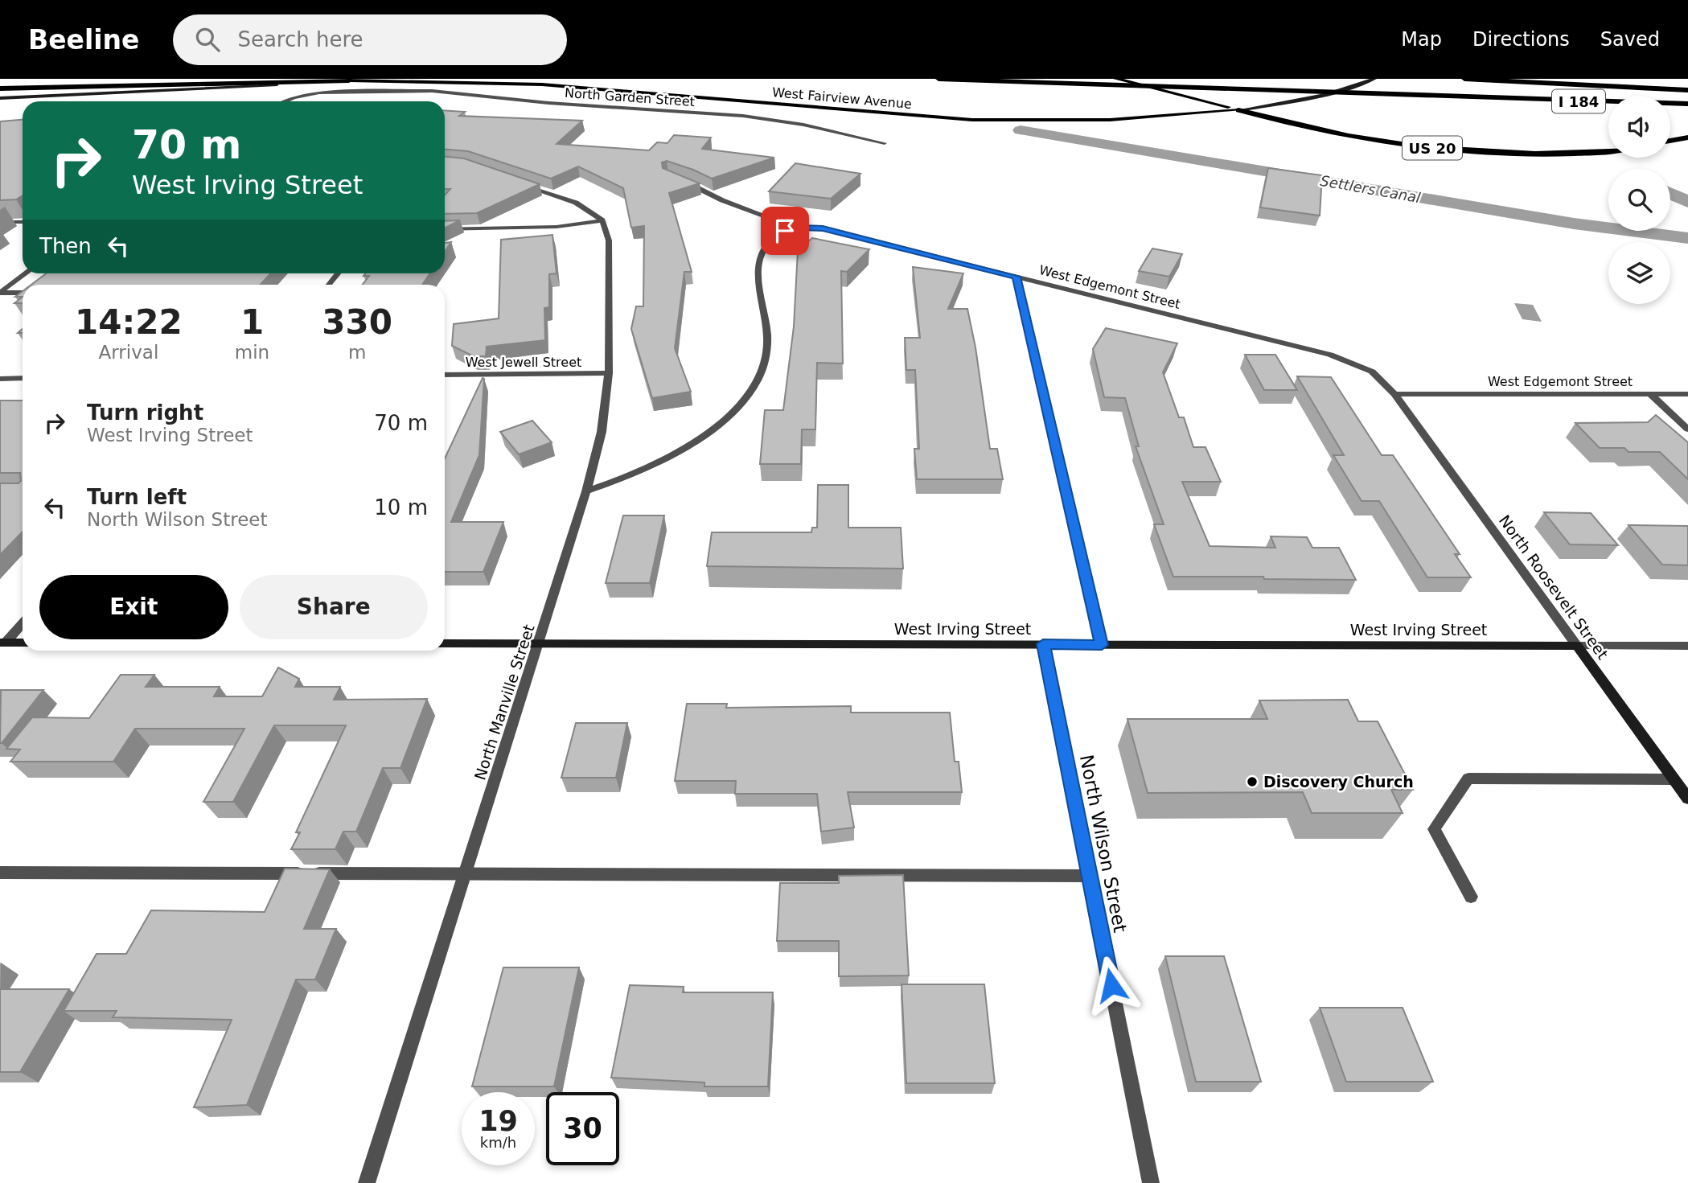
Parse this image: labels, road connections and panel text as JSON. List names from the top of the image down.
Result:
{
  "streets": {
    "highway": ["I 184", "US 20"],
    "main road": ["West Fairview Avenue"],
    "street": [
      "North Garden Street",
      "West Edgemont Street",
      "West Jewell Street",
      "North Roosevelt Street",
      "West Irving Street",
      "North Manville Street",
      "North Wilson Street"
    ]
  },
  "crossings": [
    ["West Fairview Avenue", "US 20"],
    ["West Edgemont Street", "North Roosevelt Street"],
    ["West Edgemont Street", "North Manville Street"],
    ["West Jewell Street", "North Manville Street"],
    ["North Roosevelt Street", "West Irving Street"],
    ["West Irving Street", "North Manville Street"],
    ["West Irving Street", "North Wilson Street"]
  ],
  "water": ["Settlers Canal"],
  "places": ["Discovery Church"],
  "page": {
    "header": "Beeline",
    "search": "Search here",
    "nav": ["Map", "Directions", "Saved"],
    "turn": ["70 m", "West Irving Street"],
    "then": "Then",
    "eta": [
      "14:22",
      "Arrival",
      "1",
      "min",
      "330",
      "m"
    ],
    "list": [
      {
        "name": "Turn right",
        "note": "West Irving Street",
        "value": "70 m"
      },
      {
        "name": "Turn left",
        "note": "North Wilson Street",
        "value": "10 m"
      }
    ],
    "buttons": ["Exit", "Share"],
    "speed": "19 km/h",
    "limit": "30"
  }
}
